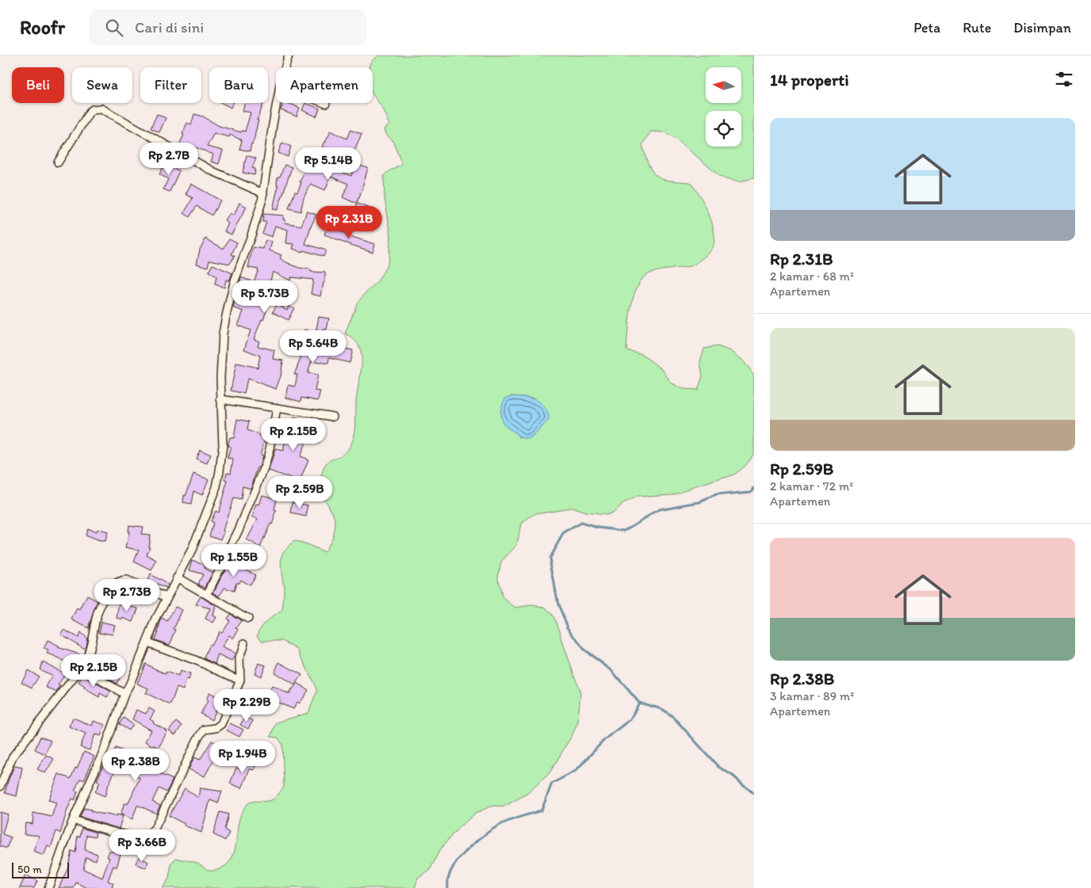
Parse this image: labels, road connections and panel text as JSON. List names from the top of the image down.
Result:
{
  "scale_bar": "50 m",
  "north": "left",
  "page": {
    "header": "Roofr",
    "search": "Cari di sini",
    "nav": ["Peta", "Rute", "Disimpan"],
    "heading": "14 properti",
    "chip": [
      "Beli",
      "Sewa",
      "Filter",
      "Baru",
      "Apartemen"
    ],
    "list": [
      {
        "name": "Rp 2.31B",
        "note": "2 kamar · 68 m² · Apartemen"
      },
      {
        "name": "Rp 2.59B",
        "note": "2 kamar · 72 m² · Apartemen"
      },
      {
        "name": "Rp 2.38B",
        "note": "3 kamar · 89 m² · Apartemen"
      }
    ],
    "price": [
      "Rp 2.7B",
      "Rp 5.14B",
      "Rp 2.31B",
      "Rp 5.73B",
      "Rp 5.64B",
      "Rp 2.15B",
      "Rp 2.59B",
      "Rp 1.55B",
      "Rp 2.73B",
      "Rp 2.15B",
      "Rp 2.29B",
      "Rp 1.94B",
      "Rp 2.38B",
      "Rp 3.66B"
    ],
    "scale": "50 m"
  }
}
